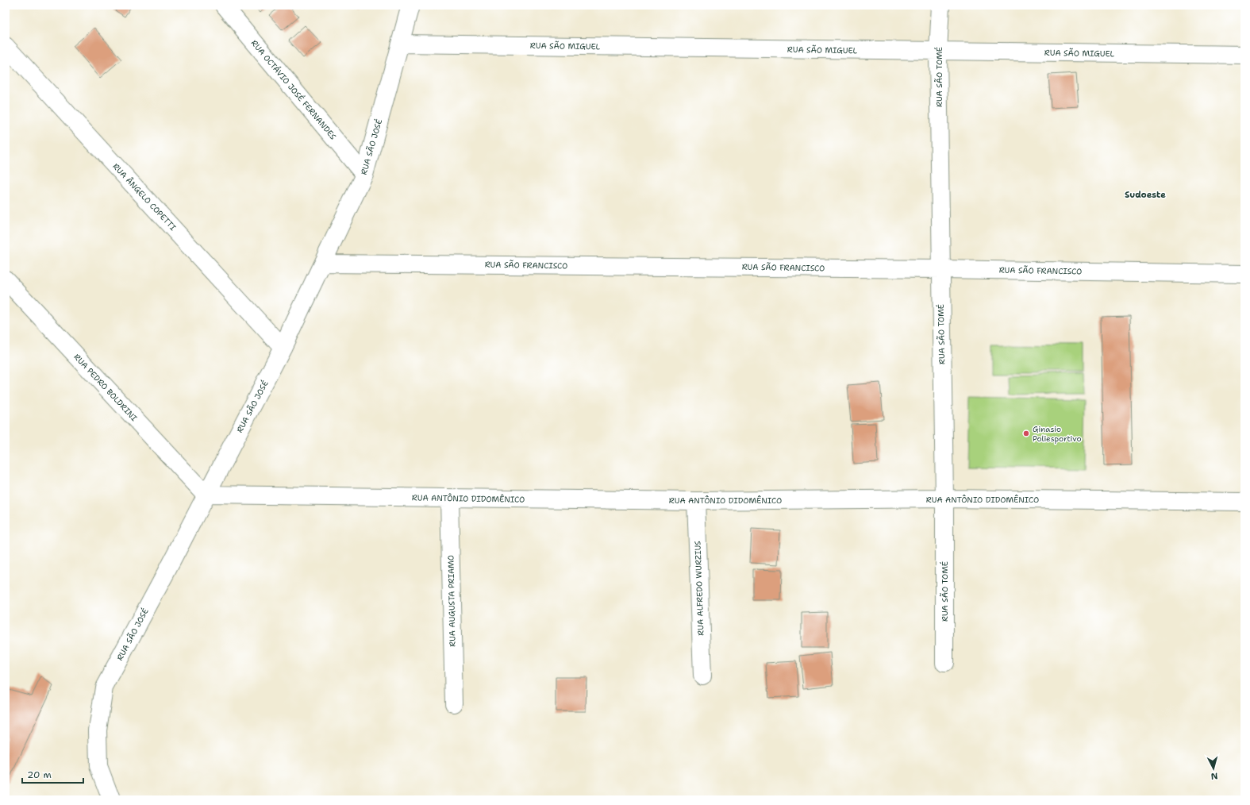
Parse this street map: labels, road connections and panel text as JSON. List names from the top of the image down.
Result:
{
  "streets": {
    "street": [
      "RUA SÃO MIGUEL",
      "RUA SÃO TOMÉ",
      "RUA OCTÁVIO JOSÉ FERNANDES",
      "RUA SÃO JOSÉ",
      "RUA ÂNGELO COPETTI",
      "RUA SÃO FRANCISCO",
      "RUA PEDRO BOLDRINI",
      "RUA ANTÔNIO DIDOMÊNICO",
      "RUA ALFREDO WURZIUS",
      "RUA AUGUSTA PRIAMO"
    ]
  },
  "crossings": [
    ["RUA SÃO MIGUEL", "RUA SÃO TOMÉ"],
    ["RUA SÃO MIGUEL", "RUA SÃO JOSÉ"],
    ["RUA SÃO TOMÉ", "RUA SÃO FRANCISCO"],
    ["RUA SÃO TOMÉ", "RUA ANTÔNIO DIDOMÊNICO"],
    ["RUA OCTÁVIO JOSÉ FERNANDES", "RUA SÃO JOSÉ"],
    ["RUA SÃO JOSÉ", "RUA ÂNGELO COPETTI"],
    ["RUA SÃO JOSÉ", "RUA SÃO FRANCISCO"],
    ["RUA SÃO JOSÉ", "RUA PEDRO BOLDRINI"],
    ["RUA SÃO JOSÉ", "RUA ANTÔNIO DIDOMÊNICO"],
    ["RUA PEDRO BOLDRINI", "RUA ANTÔNIO DIDOMÊNICO"],
    ["RUA ANTÔNIO DIDOMÊNICO", "RUA ALFREDO WURZIUS"],
    ["RUA ANTÔNIO DIDOMÊNICO", "RUA AUGUSTA PRIAMO"]
  ],
  "districts": ["Sudoeste"],
  "places": ["Ginasio Poliesportivo"],
  "scale_bar": "20 m",
  "north": "bottom"
}
